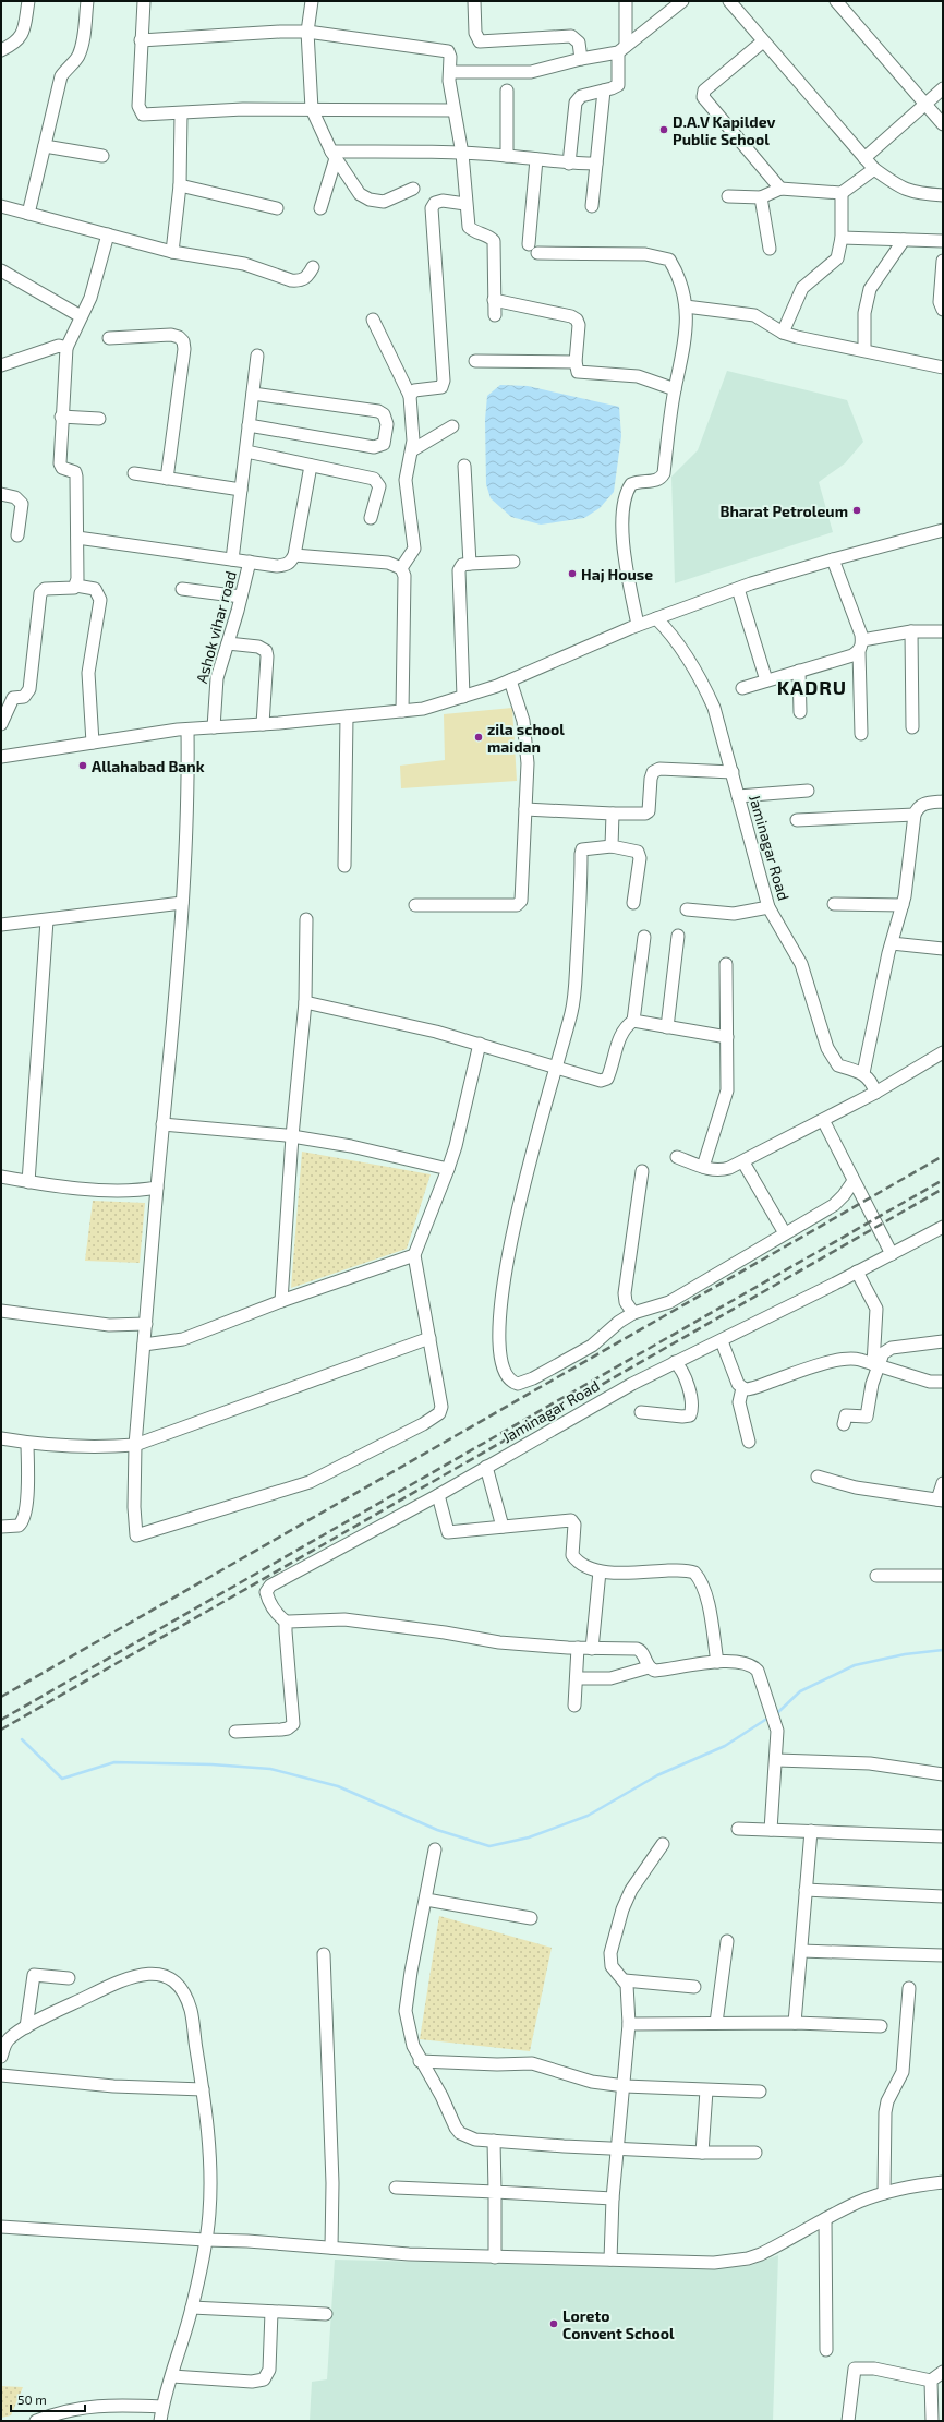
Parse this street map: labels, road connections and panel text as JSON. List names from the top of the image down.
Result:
{
  "streets": {
    "street": ["Ashok vihar road", "Jaminagar Road"]
  },
  "districts": ["KADRU"],
  "places": [
    "D.A.V Kapildev Public School",
    "Bharat Petroleum",
    "Haj House",
    "zila school maidan",
    "Allahabad Bank",
    "Loreto Convent School"
  ],
  "scale_bar": "50 m"
}
